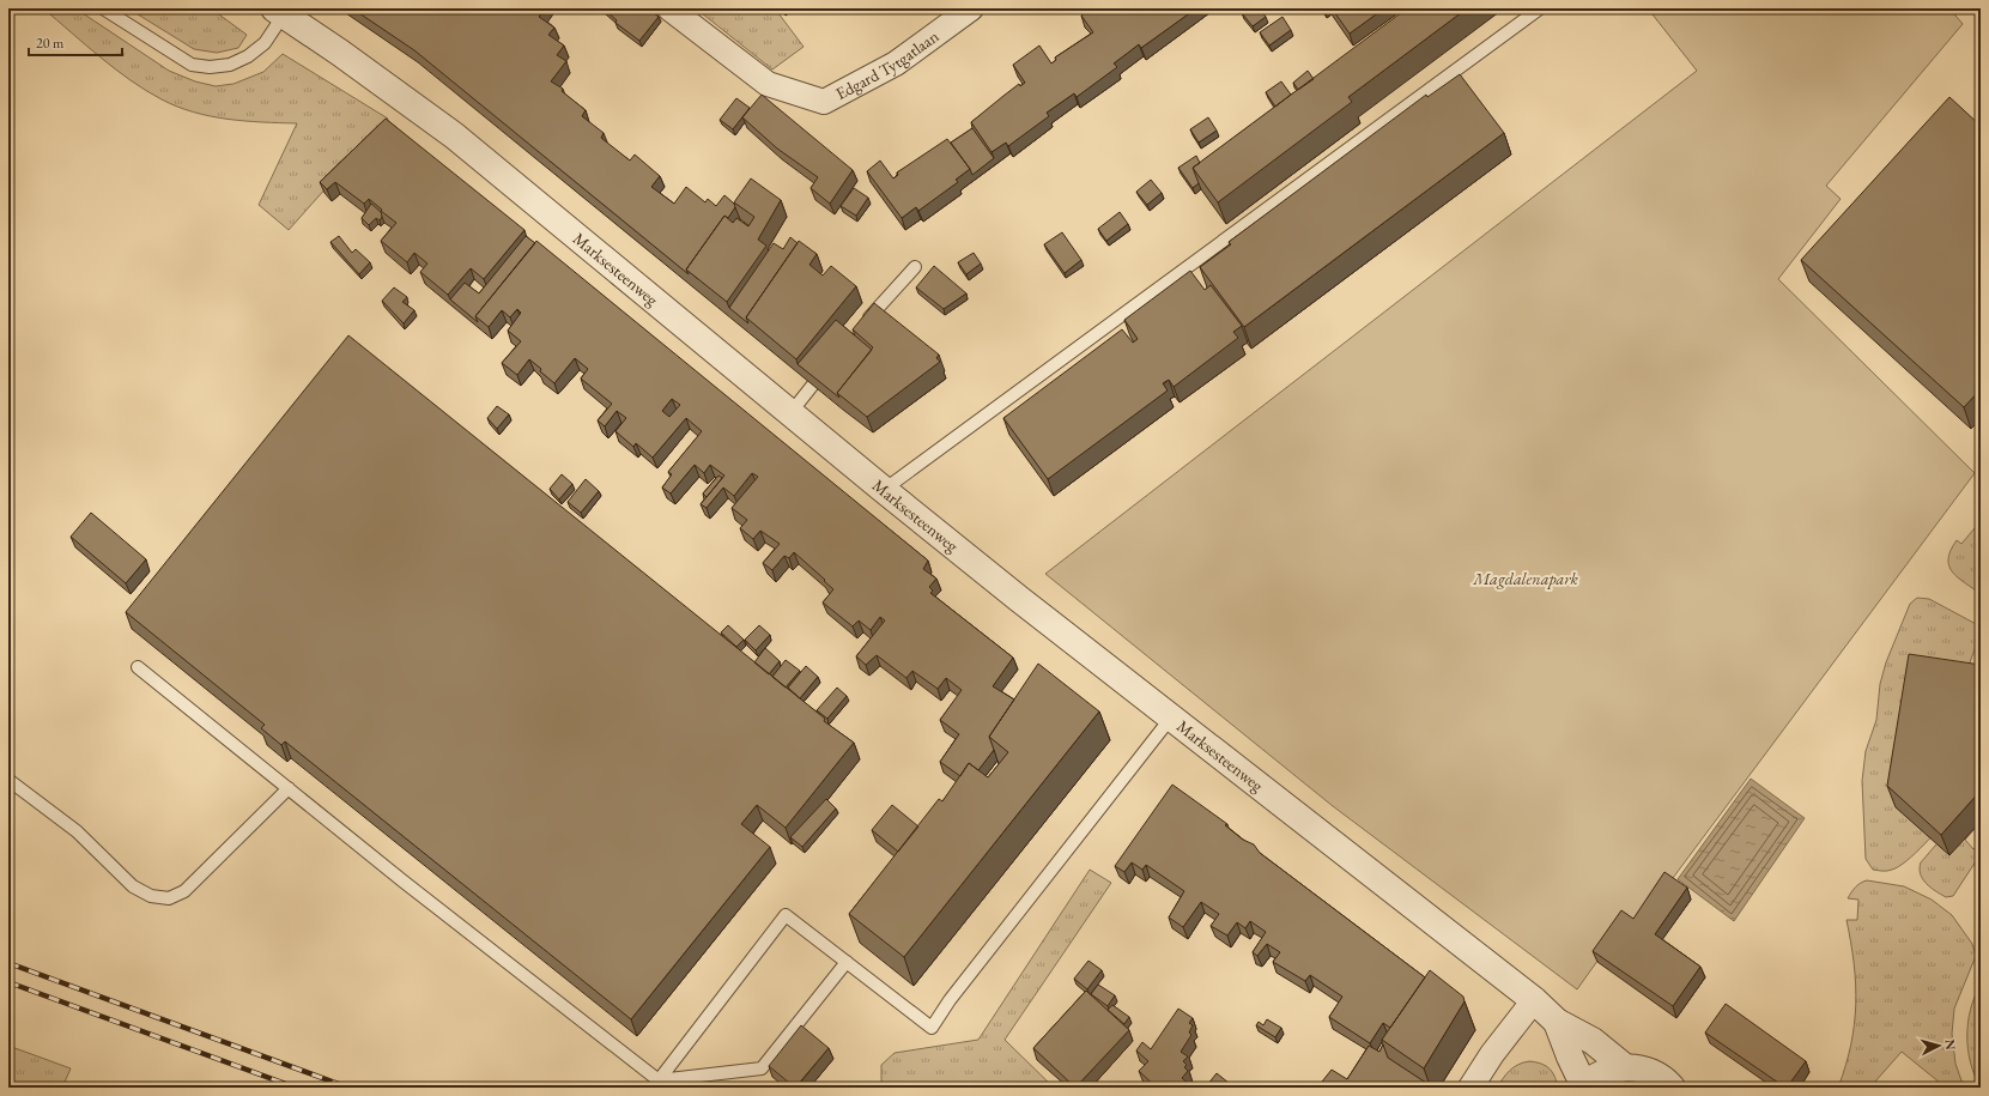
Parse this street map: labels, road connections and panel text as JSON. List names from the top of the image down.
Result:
{
  "streets": {
    "street": ["Edgard Tytgatlaan", "Marksesteenweg"]
  },
  "parks": ["Magdalenapark"],
  "scale_bar": "20 m",
  "north": "right"
}
